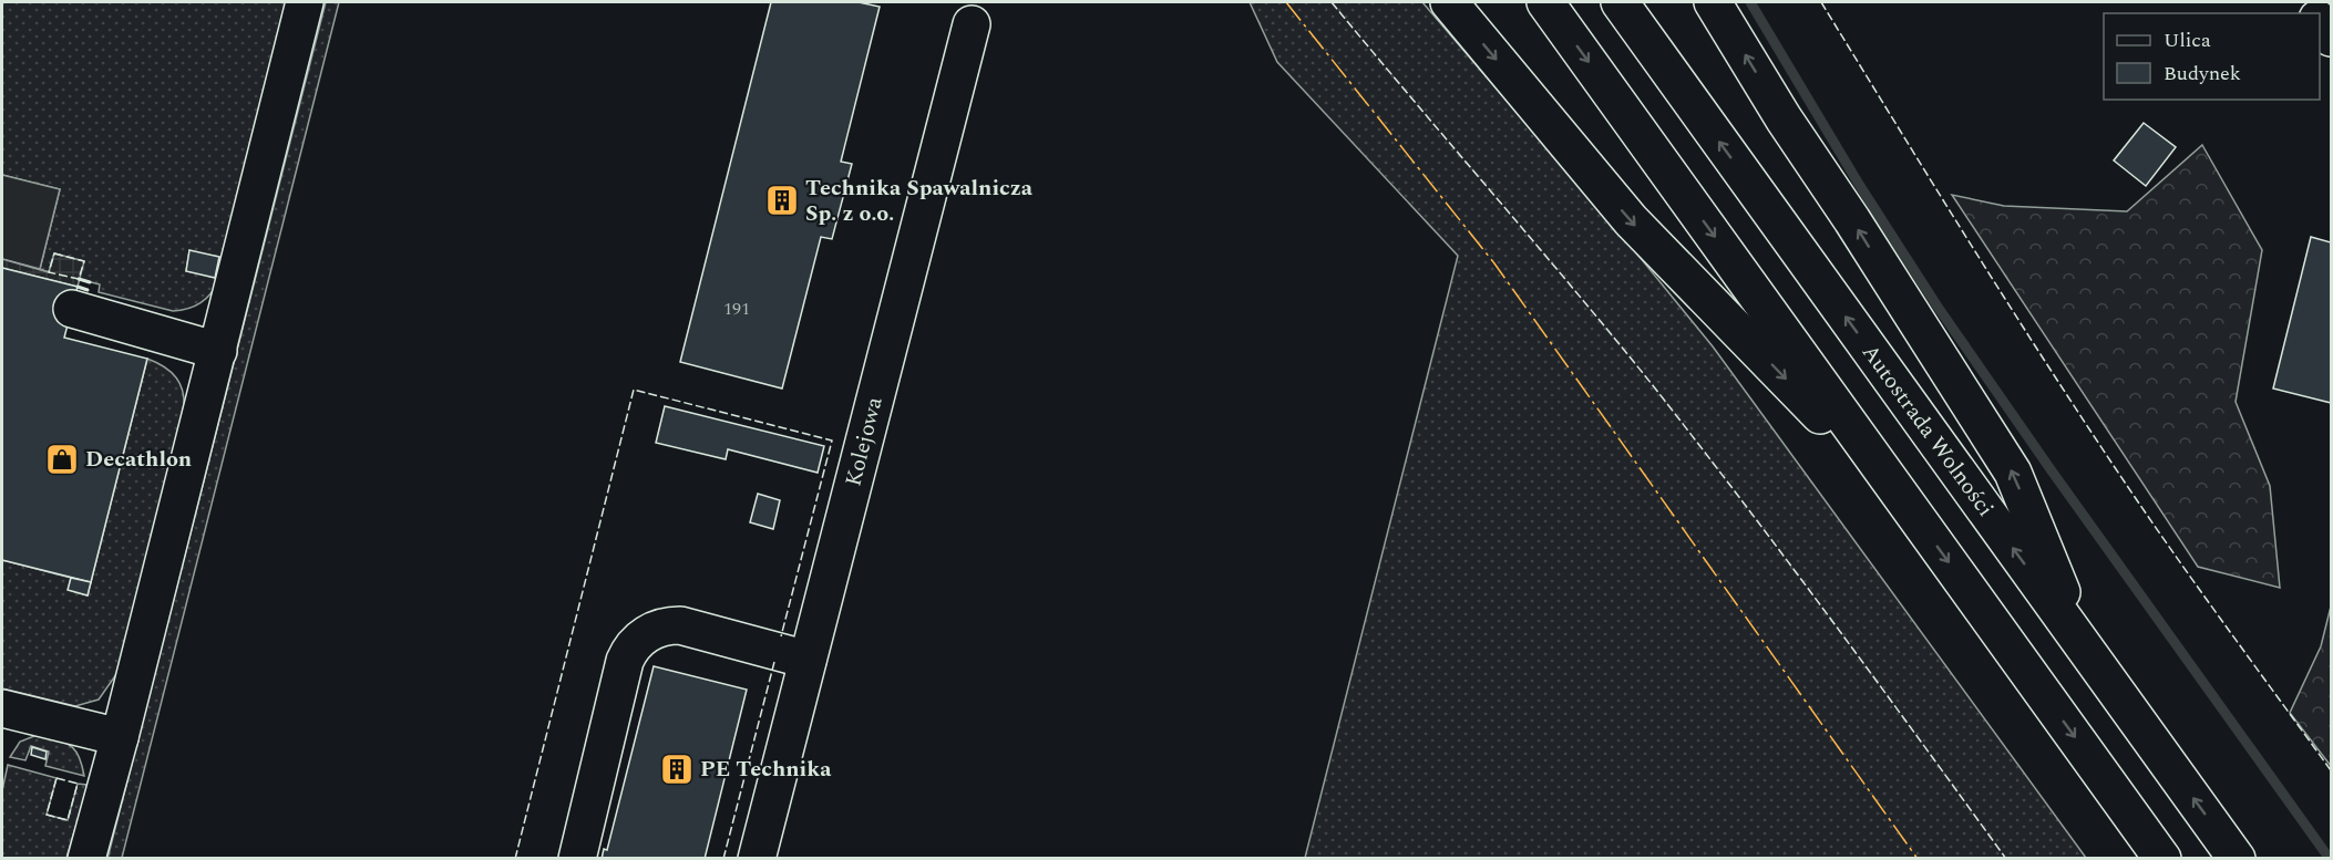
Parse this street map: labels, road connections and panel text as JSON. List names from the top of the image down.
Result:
{
  "streets": {
    "main road": ["Autostrada Wolności", "Kolejowa"]
  },
  "places": {
    "building": ["Technika Spawalnicza Sp. z o.o.", "PE Technika"],
    "shop": ["Decathlon"]
  },
  "house_numbers": ["191"],
  "legend": ["Ulica", "Budynek"]
}
